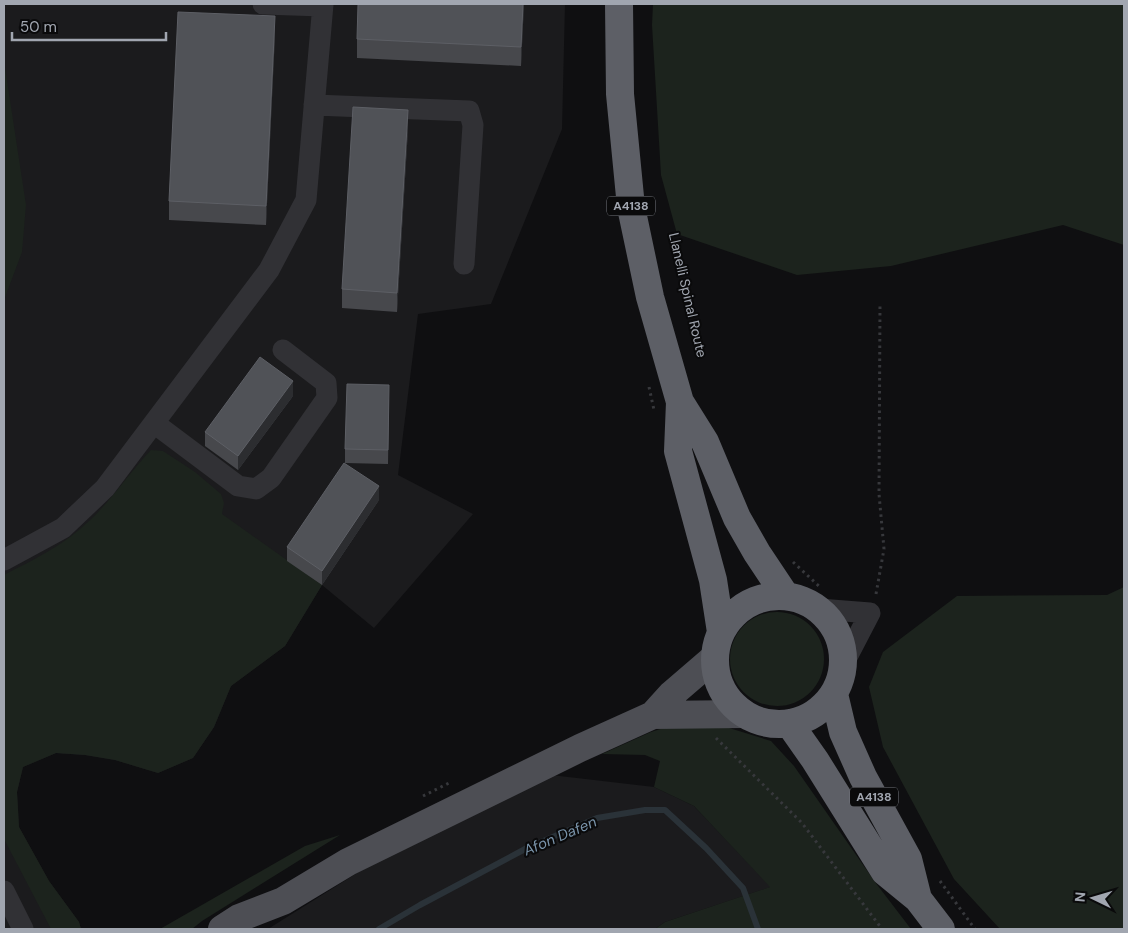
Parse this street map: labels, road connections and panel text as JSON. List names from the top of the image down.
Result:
{
  "streets": {
    "highway": ["A4138"]
  },
  "water": ["Afon Dafen"],
  "scale_bar": "50 m",
  "north": "left"
}
